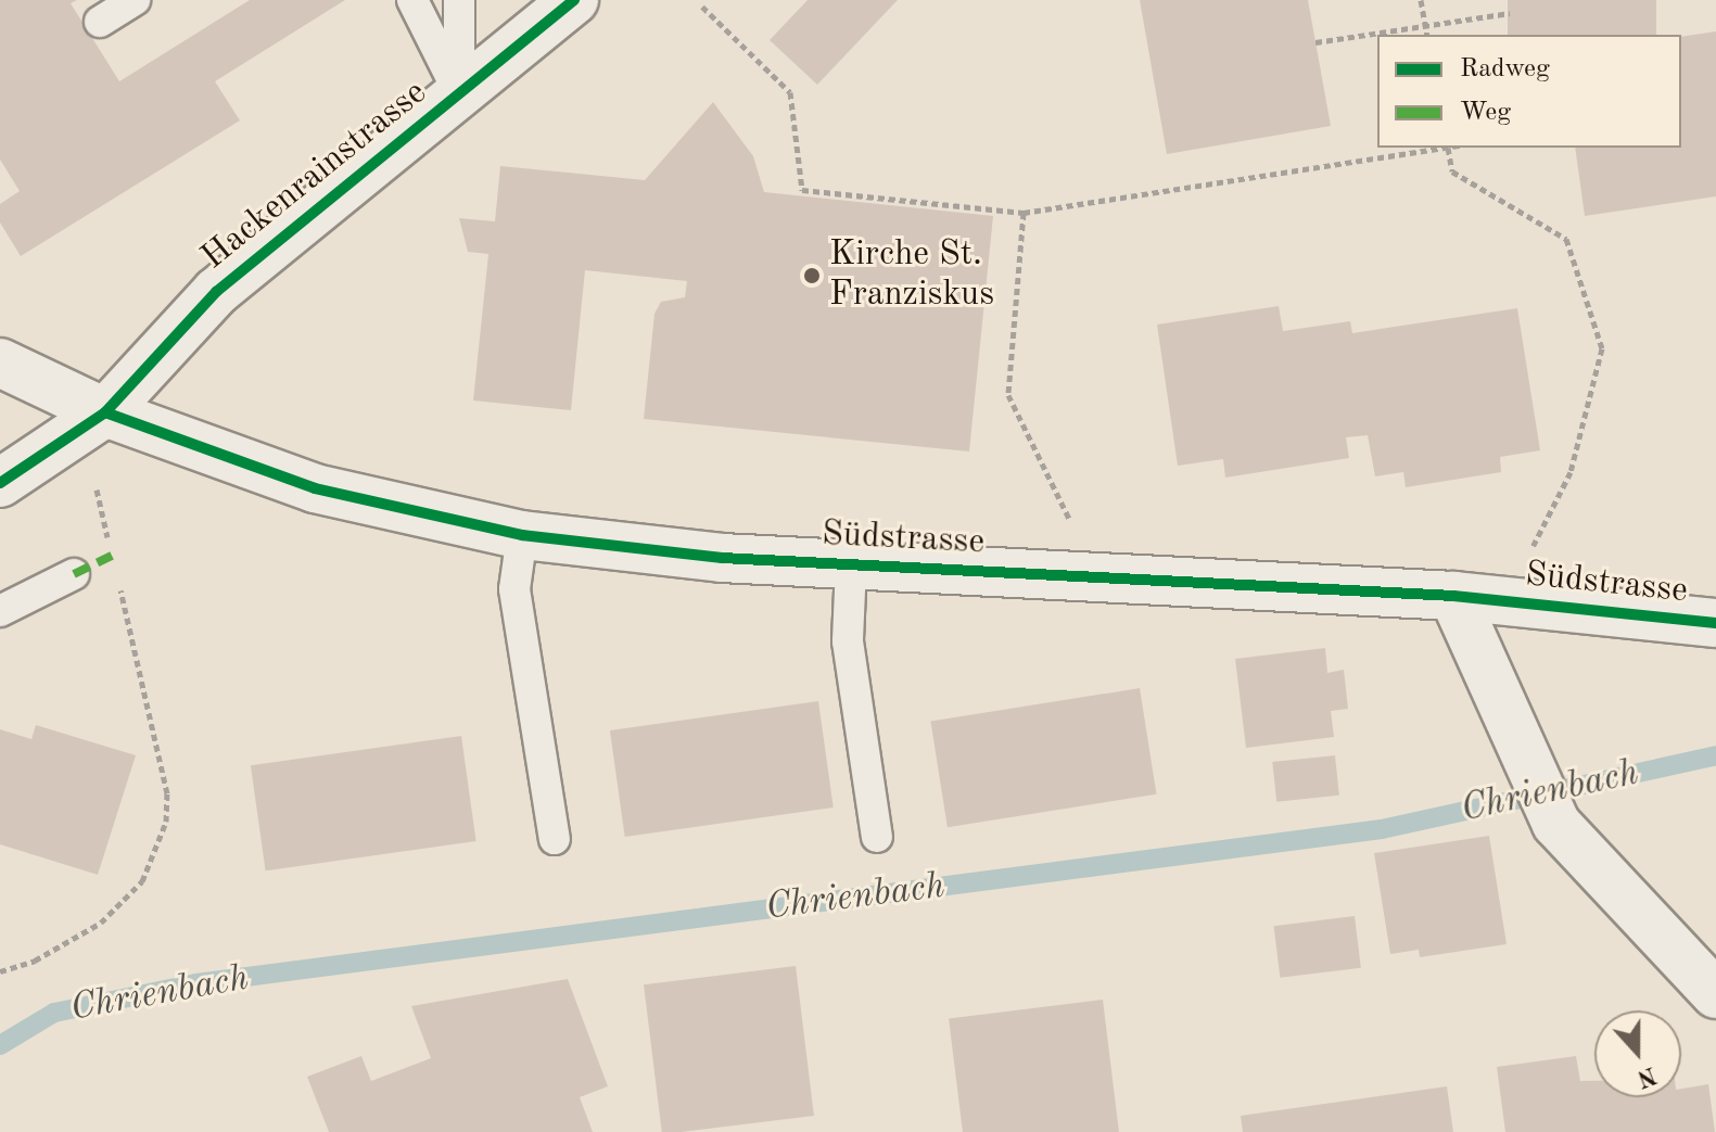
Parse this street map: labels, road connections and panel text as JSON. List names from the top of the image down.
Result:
{
  "streets": {
    "street": ["Hackenrainstrasse", "Südstrasse"]
  },
  "crossings": [
    ["Hackenrainstrasse", "Südstrasse"]
  ],
  "water": ["Chrienbach"],
  "places": ["Kirche St. Franziskus"],
  "legend": ["Radweg", "Weg"],
  "north": "bottom"
}
